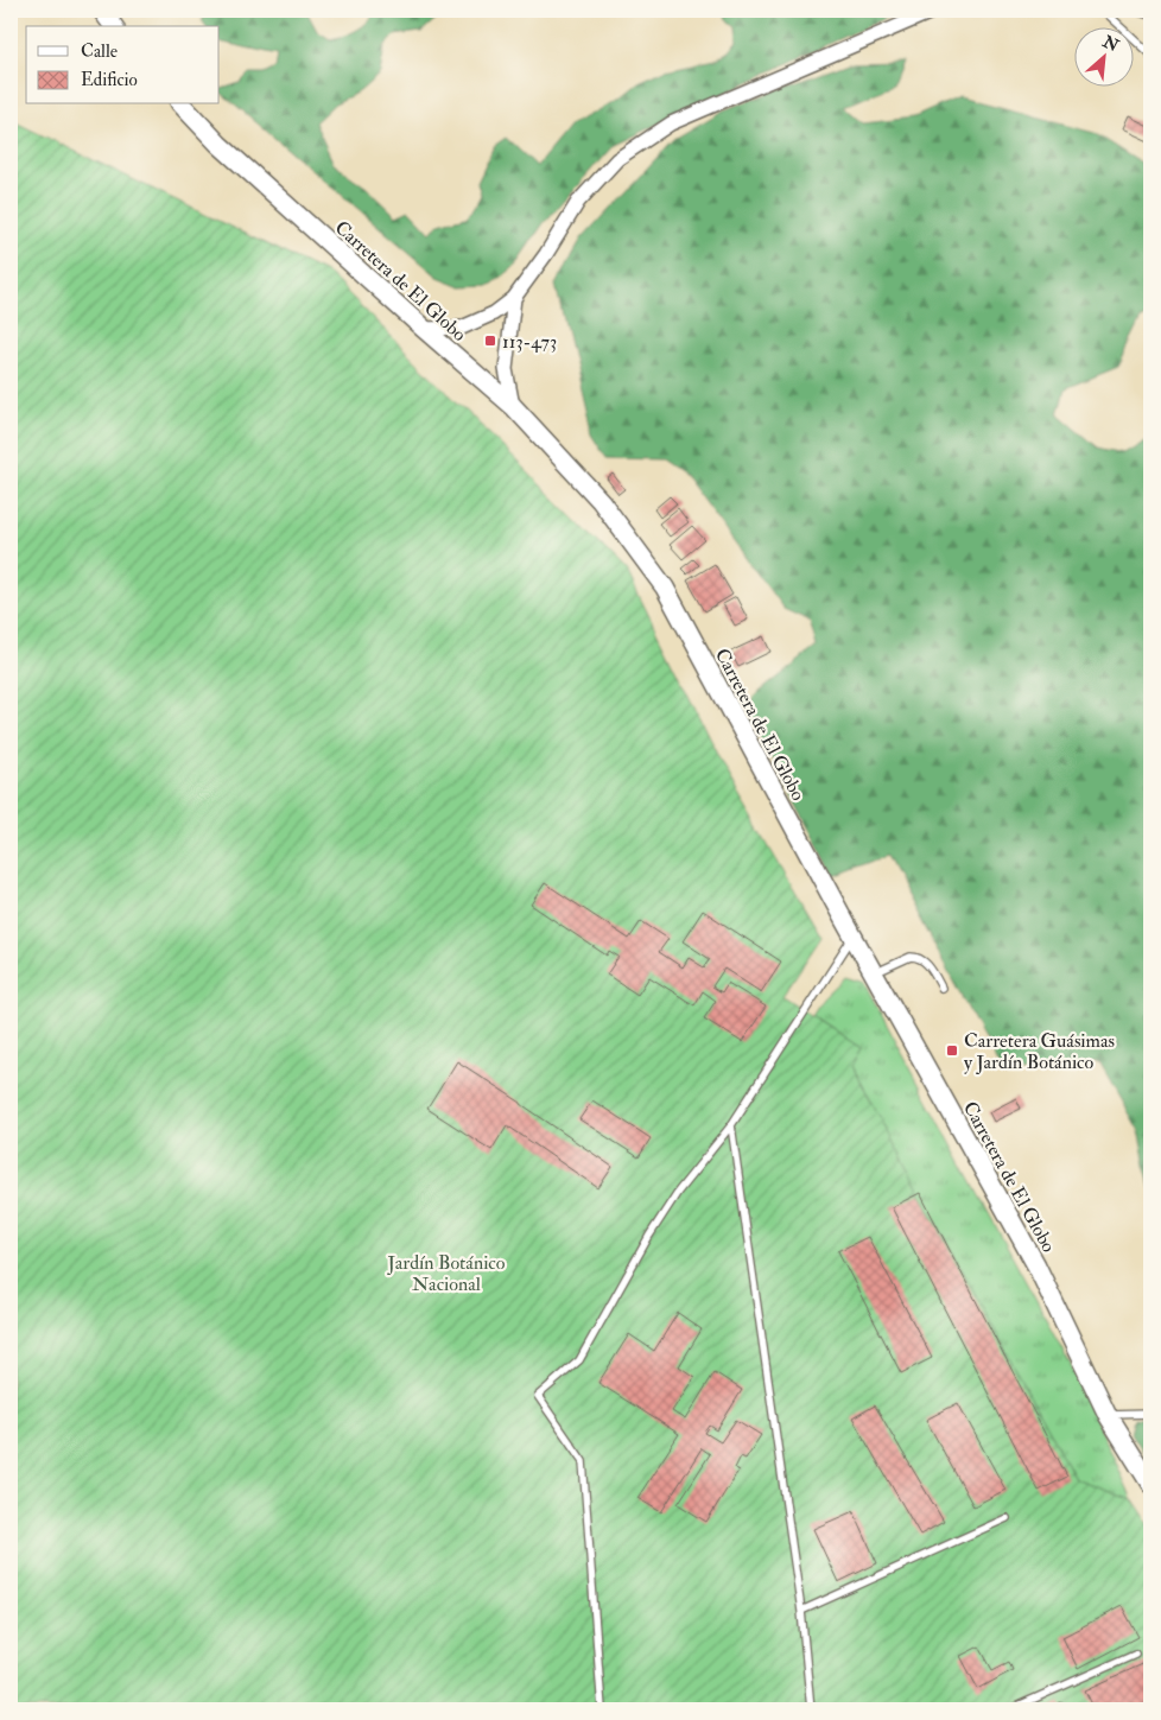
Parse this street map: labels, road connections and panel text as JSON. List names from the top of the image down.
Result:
{
  "streets": {
    "main road": ["Carretera de El Globo"]
  },
  "parks": ["Jardín Botánico Nacional"],
  "places": {
    "transit": ["113-473", "Carretera Guásimas y Jardín Botánico"]
  },
  "legend": ["Calle", "Edificio"],
  "north": "top right"
}
